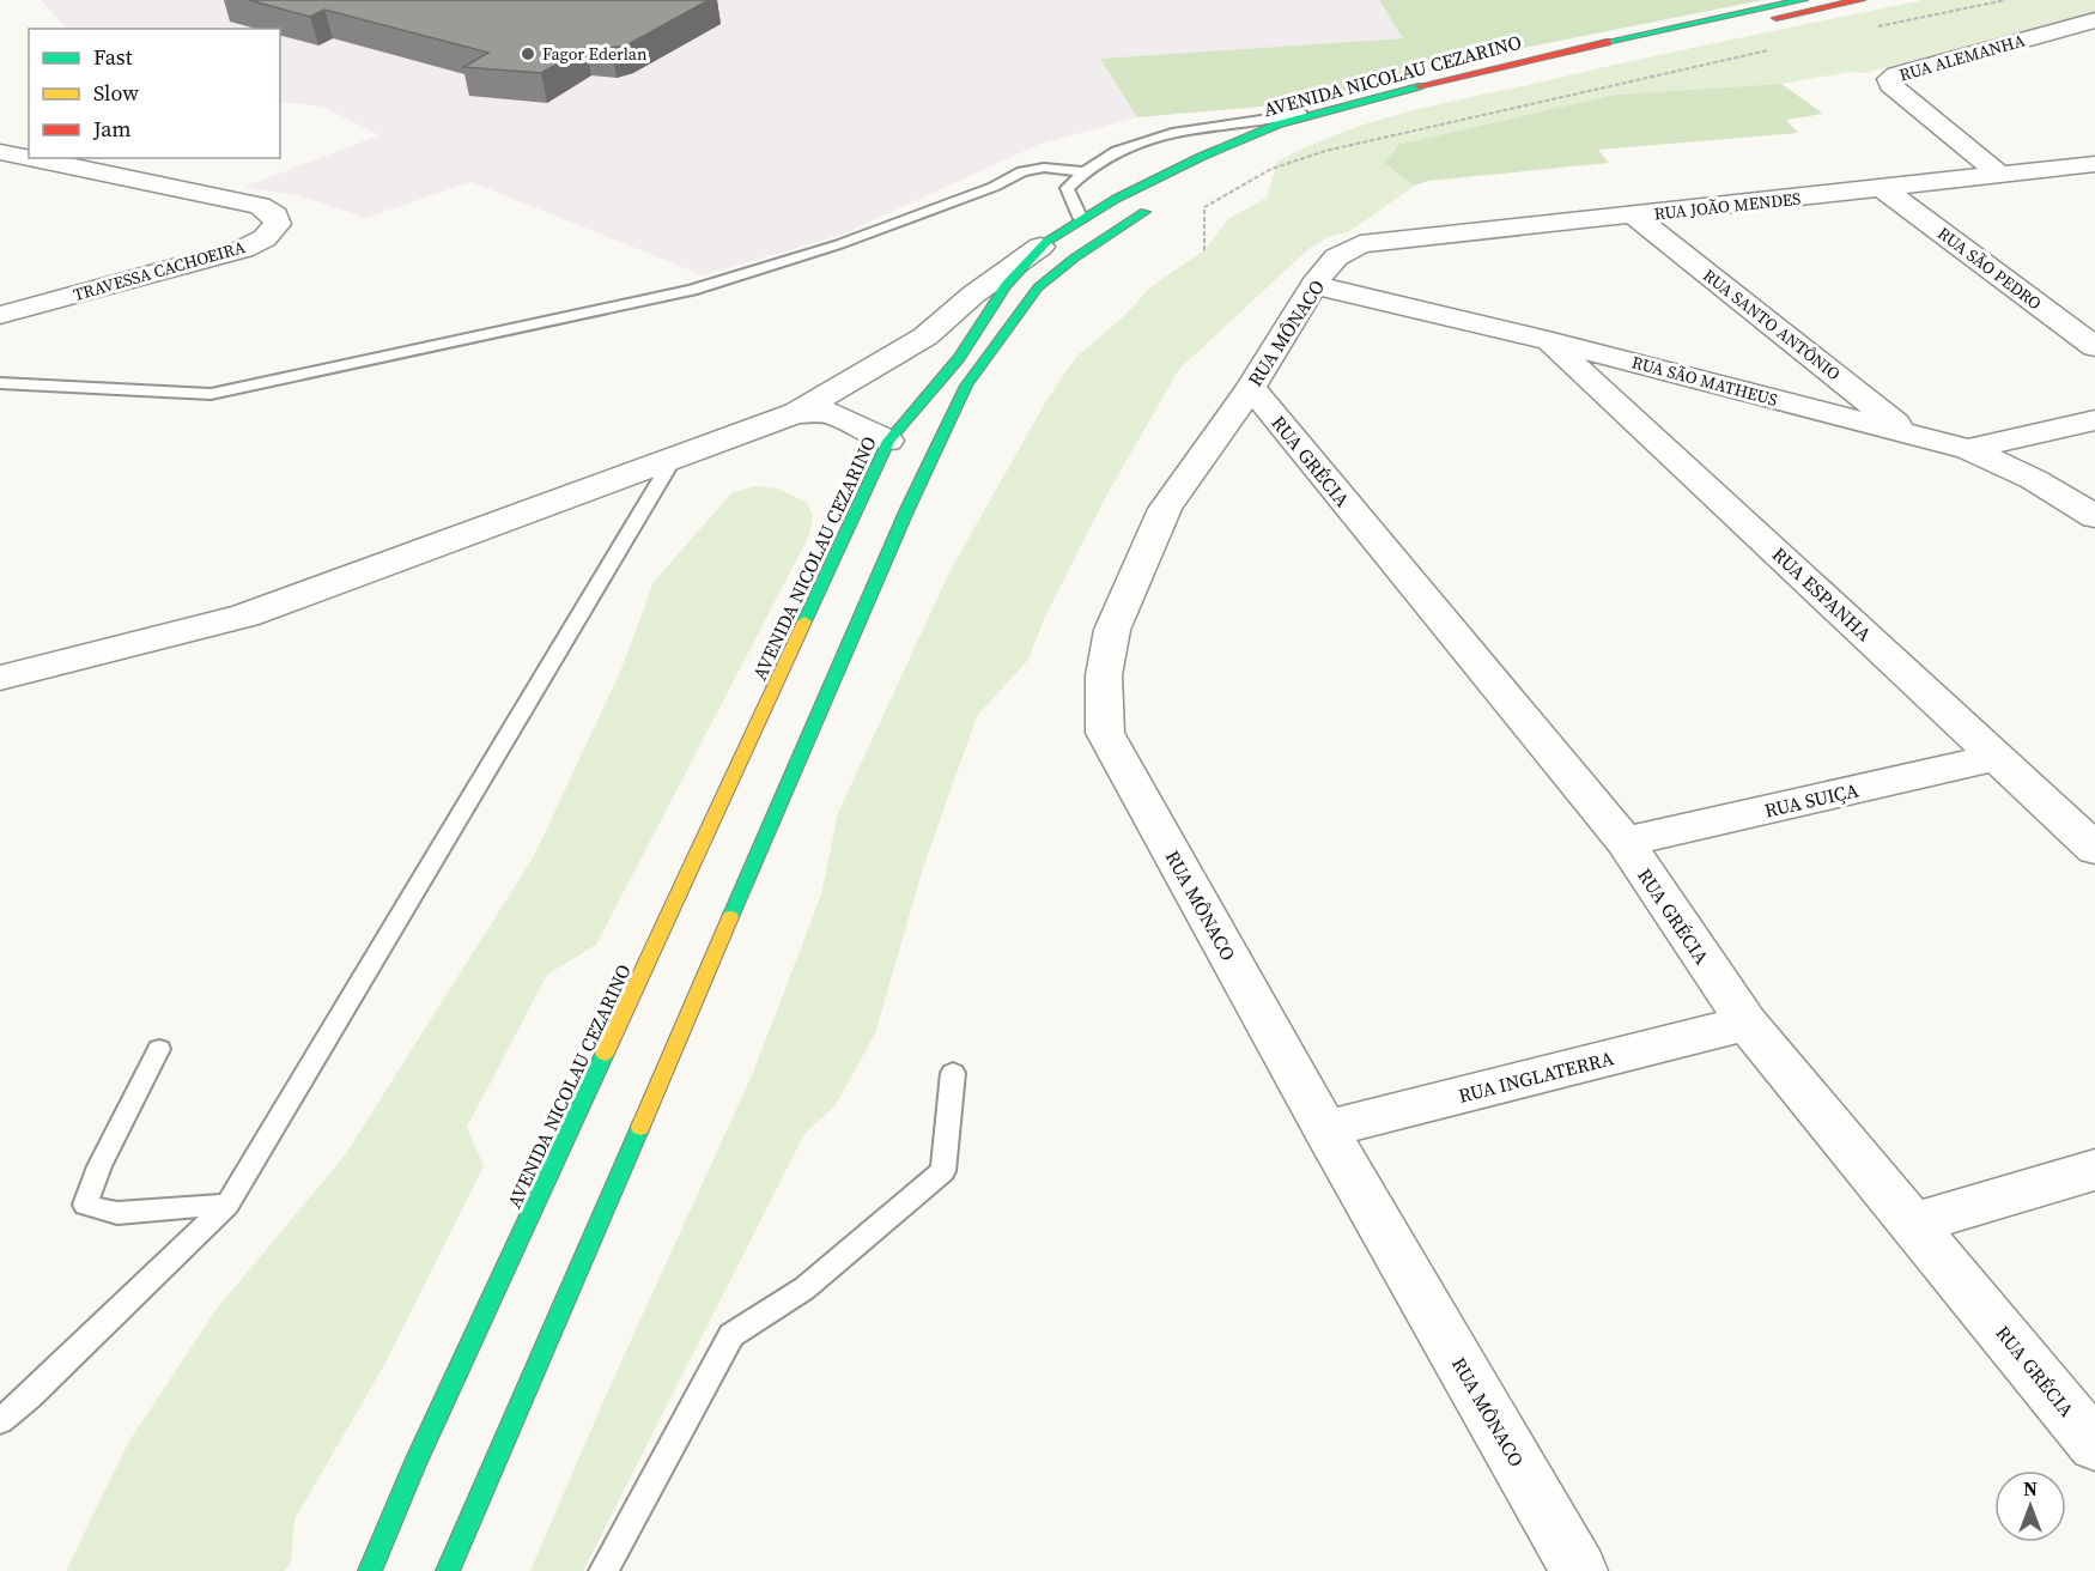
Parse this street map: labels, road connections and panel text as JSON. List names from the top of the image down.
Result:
{
  "streets": {
    "main road": ["AVENIDA NICOLAU CEZARINO"],
    "street": [
      "RUA ALEMANHA",
      "RUA JOÃO MENDES",
      "RUA SÃO PEDRO",
      "TRAVESSA CACHOEIRA",
      "RUA SANTO ANTÔNIO",
      "RUA MÔNACO",
      "RUA SÃO MATHEUS",
      "RUA GRÉCIA",
      "RUA ESPANHA",
      "RUA SUIÇA",
      "RUA INGLATERRA"
    ]
  },
  "crossings": [
    ["RUA ALEMANHA", "RUA JOÃO MENDES"],
    ["RUA JOÃO MENDES", "RUA SÃO PEDRO"],
    ["RUA JOÃO MENDES", "RUA SANTO ANTÔNIO"],
    ["RUA JOÃO MENDES", "RUA MÔNACO"],
    ["RUA SANTO ANTÔNIO", "RUA SÃO MATHEUS"],
    ["RUA MÔNACO", "RUA SÃO MATHEUS"],
    ["RUA MÔNACO", "RUA GRÉCIA"],
    ["RUA MÔNACO", "RUA INGLATERRA"],
    ["RUA SÃO MATHEUS", "RUA ESPANHA"],
    ["RUA GRÉCIA", "RUA SUIÇA"],
    ["RUA GRÉCIA", "RUA INGLATERRA"],
    ["RUA ESPANHA", "RUA SUIÇA"]
  ],
  "places": ["Fagor Ederlan"],
  "legend": ["Fast", "Slow", "Jam"],
  "north": "top"
}
